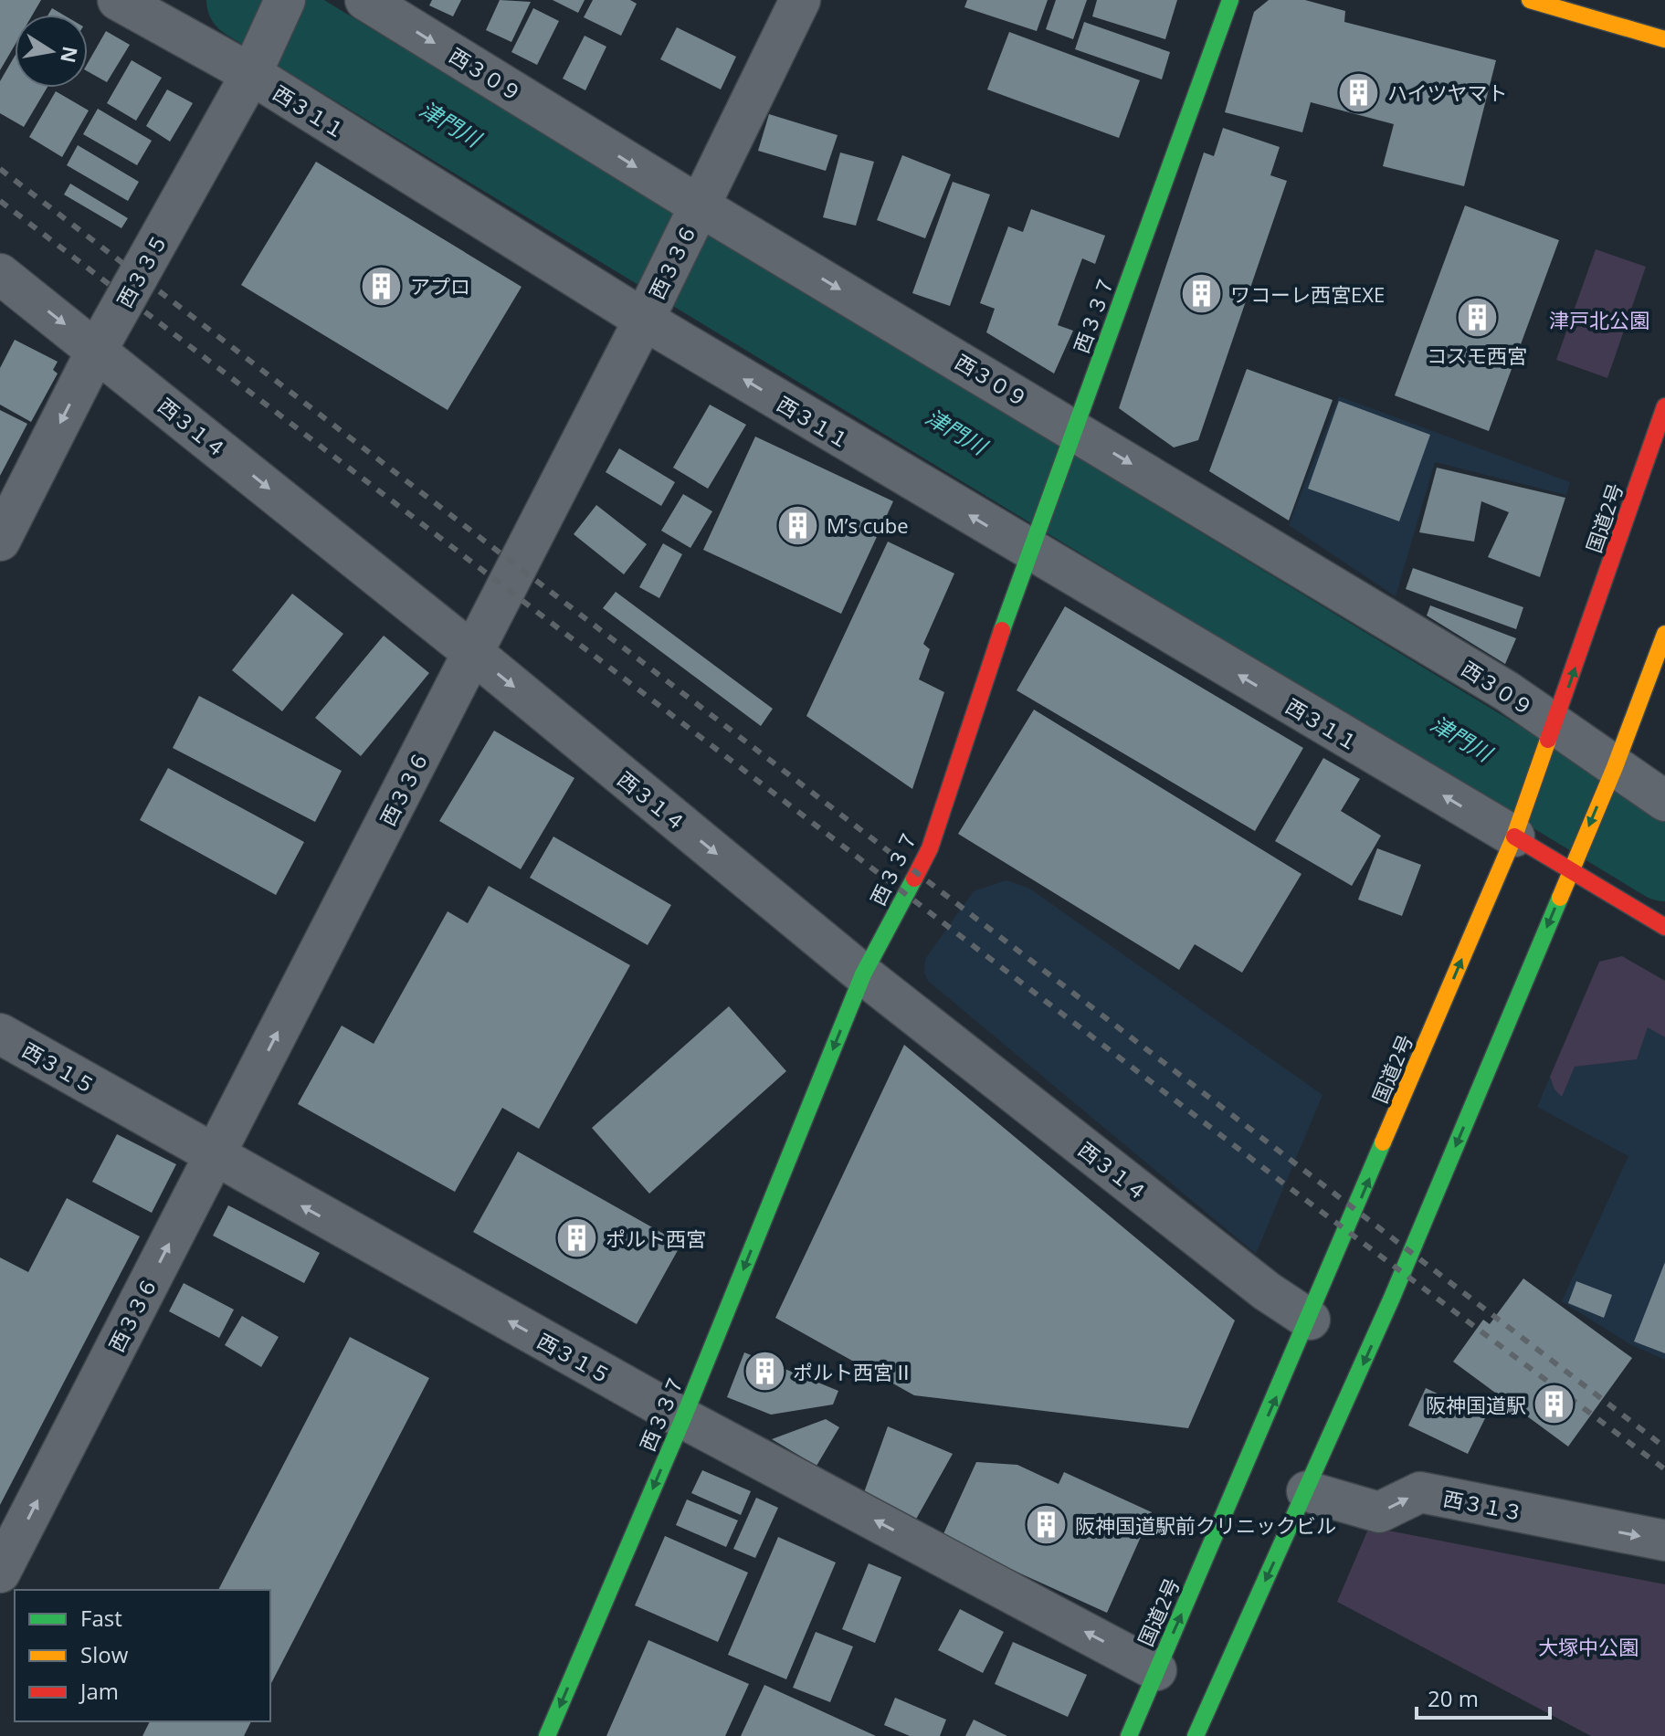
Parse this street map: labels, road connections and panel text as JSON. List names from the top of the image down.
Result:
{
  "streets": {
    "main road": ["西３３７", "国道2号"],
    "street": [
      "西３０９",
      "西３１１",
      "西３３６",
      "西３３５",
      "西３１４",
      "西３１５",
      "西３１３"
    ]
  },
  "crossings": [
    ["西３０９", "西３３６"],
    ["西３０９", "西３３７"],
    ["西３０９", "国道2号"],
    ["西３１１", "西３３６"],
    ["西３１１", "西３３５"],
    ["西３１１", "西３３７"],
    ["西３１１", "国道2号"],
    ["西３３６", "西３１４"],
    ["西３３６", "西３１５"],
    ["西３３５", "西３１４"],
    ["西３３７", "西３１４"],
    ["西３３７", "西３１５"],
    ["西３１４", "国道2号"],
    ["国道2号", "西３１５"]
  ],
  "one_way": [
    "西３０９",
    "西３１１",
    "西３３６",
    "西３３５",
    "西３３７",
    "西３１４",
    "西３１５",
    "西３１３"
  ],
  "water": ["津門川"],
  "parks": ["津戸北公園", "大塚中公園"],
  "places": {
    "building": [
      "ハイツヤマト",
      "アプロ",
      "ワコーレ西宮EXE",
      "コスモ西宮",
      "M’s cube",
      "ポルト西宮",
      "ポルト西宮Ⅱ",
      "阪神国道駅",
      "阪神国道駅前クリニックビル"
    ]
  },
  "legend": ["Fast", "Slow", "Jam"],
  "scale_bar": "20 m",
  "north": "right"
}
